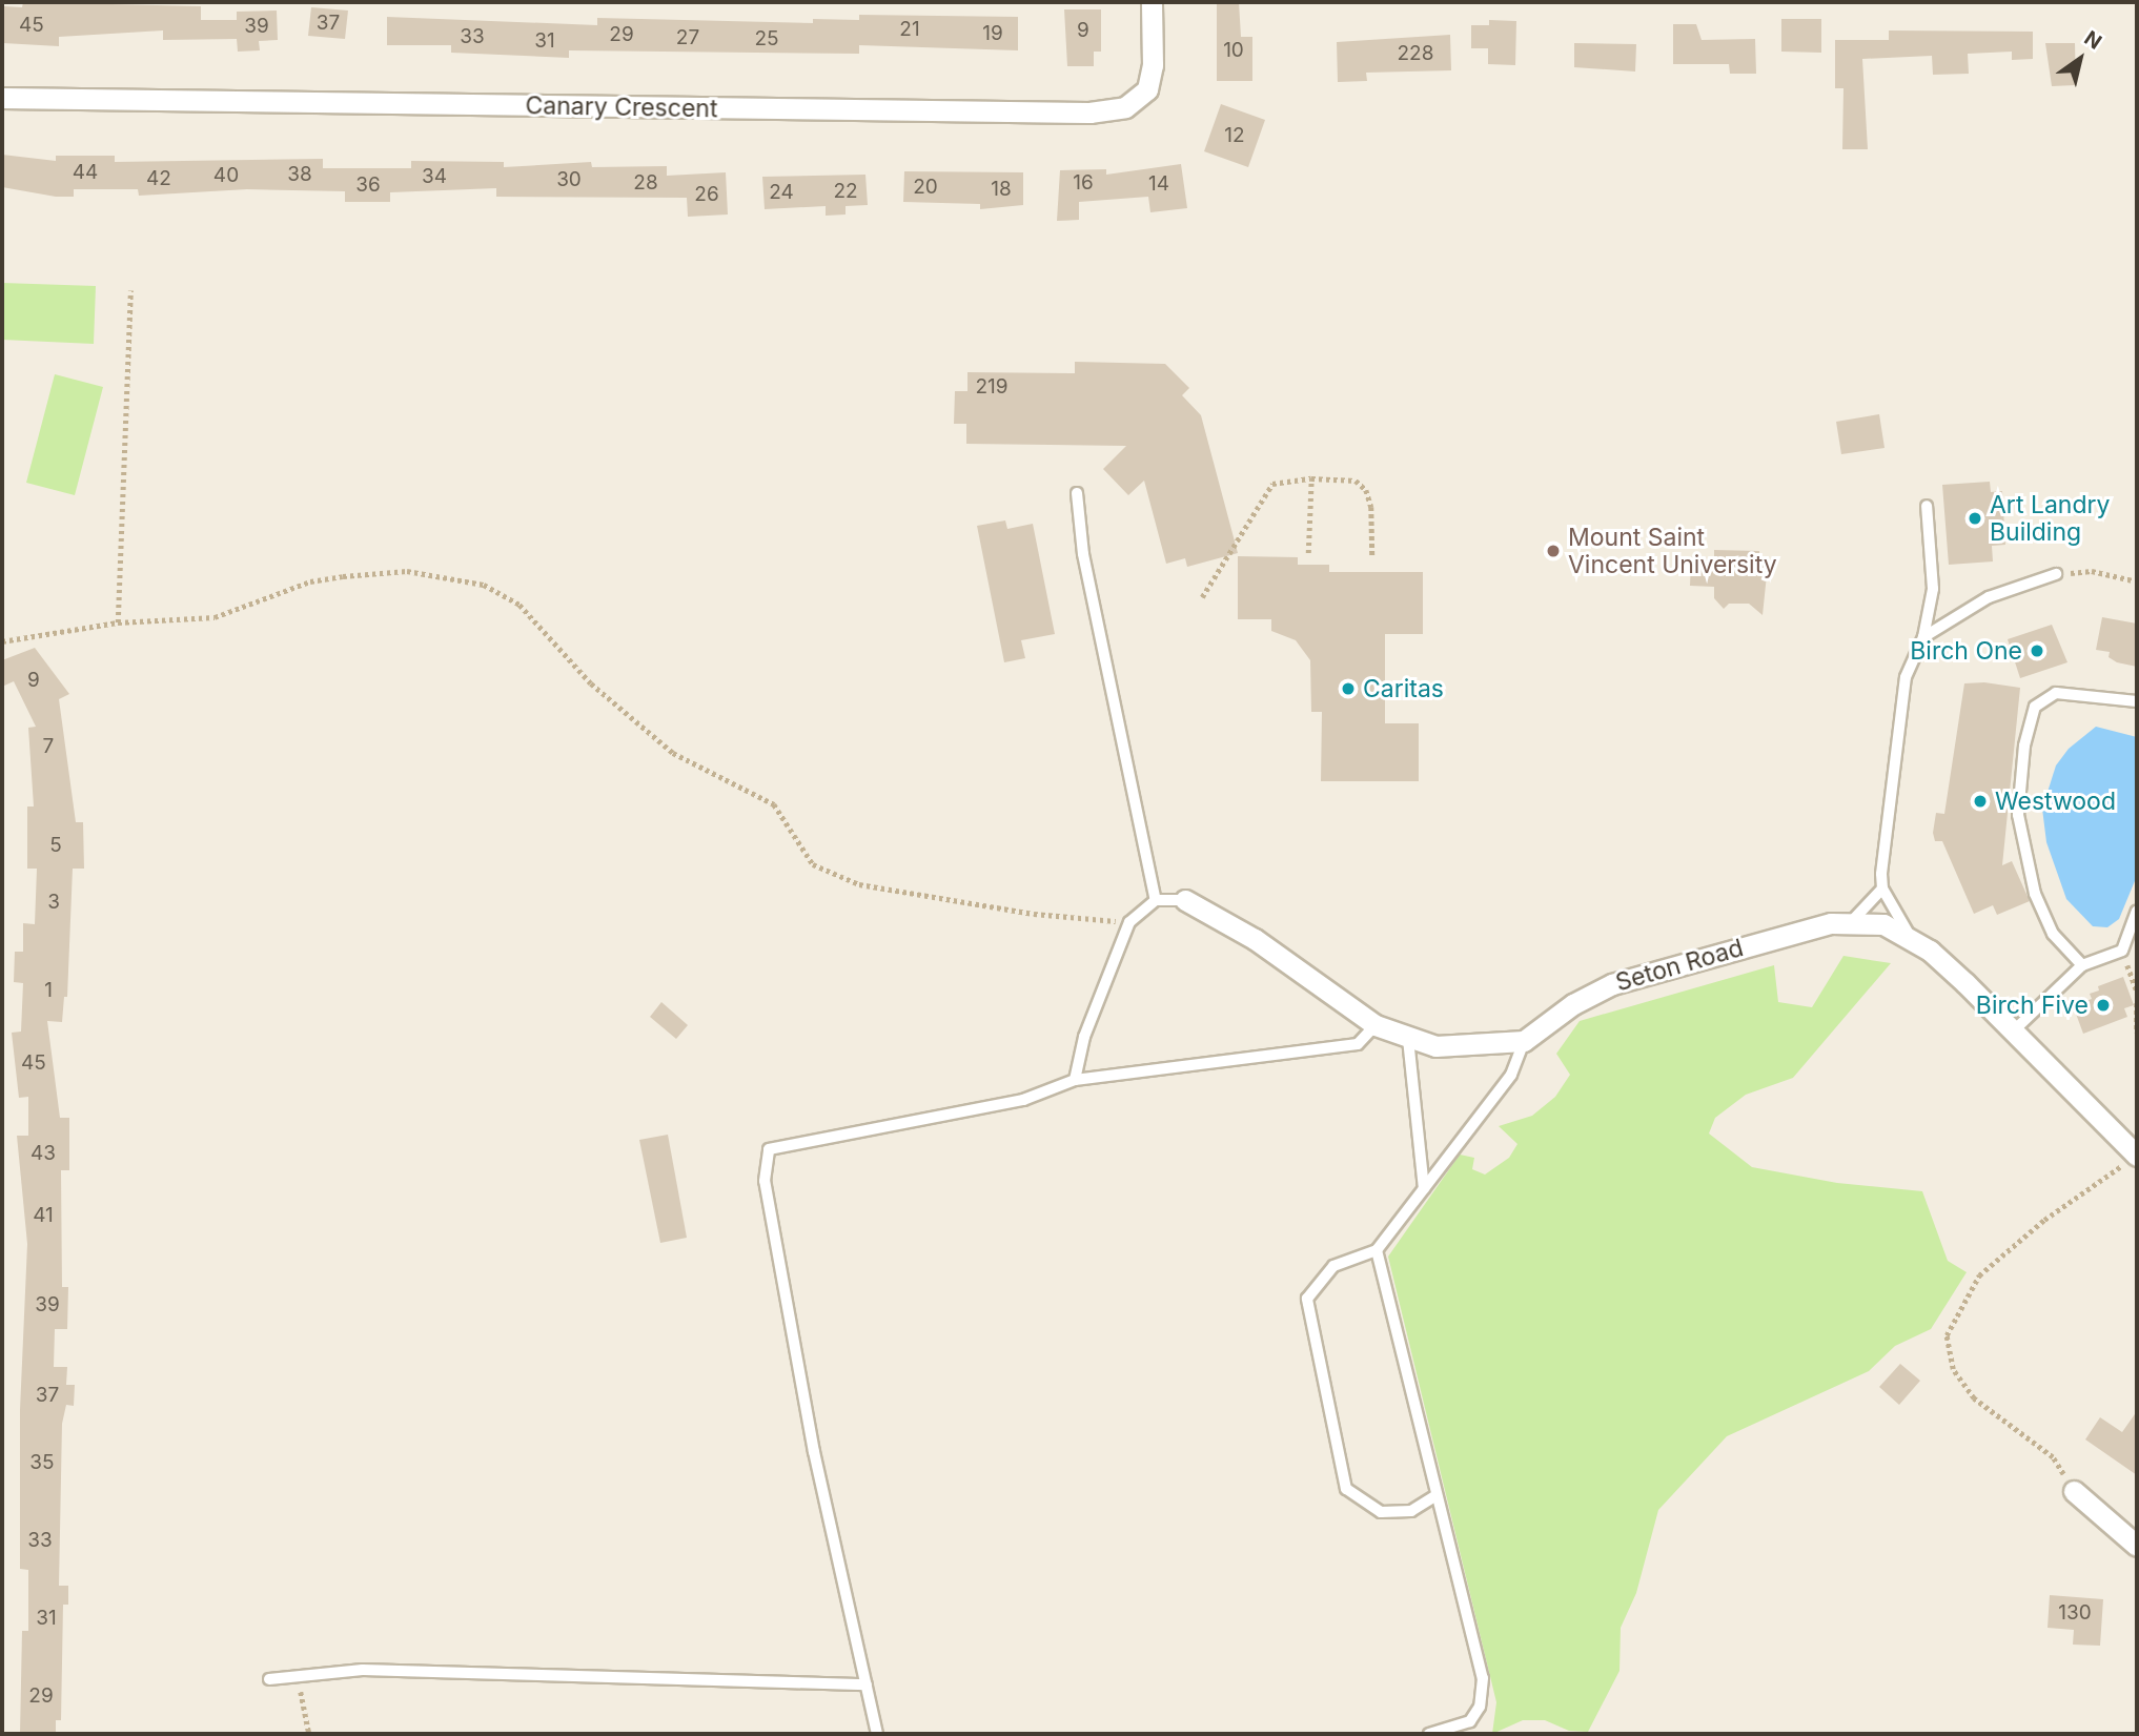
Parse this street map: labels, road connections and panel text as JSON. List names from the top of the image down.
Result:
{
  "streets": {
    "street": ["Canary Crescent", "Seton Road"]
  },
  "places": [
    "Art Landry Building",
    "Mount Saint Vincent University",
    "Birch One",
    "Caritas",
    "Westwood",
    "Birch Five"
  ],
  "house_numbers": [
    "37",
    "45",
    "39",
    "21",
    "9",
    "19",
    "29",
    "33",
    "27",
    "25",
    "31",
    "10",
    "228",
    "12",
    "44",
    "38",
    "40",
    "34",
    "42",
    "30",
    "28",
    "16",
    "14",
    "36",
    "20",
    "18",
    "22",
    "24",
    "26",
    "219",
    "9",
    "7",
    "5",
    "3",
    "1",
    "45",
    "43",
    "41",
    "39",
    "37",
    "35",
    "33",
    "130",
    "31",
    "29"
  ],
  "north": "top right"
}
